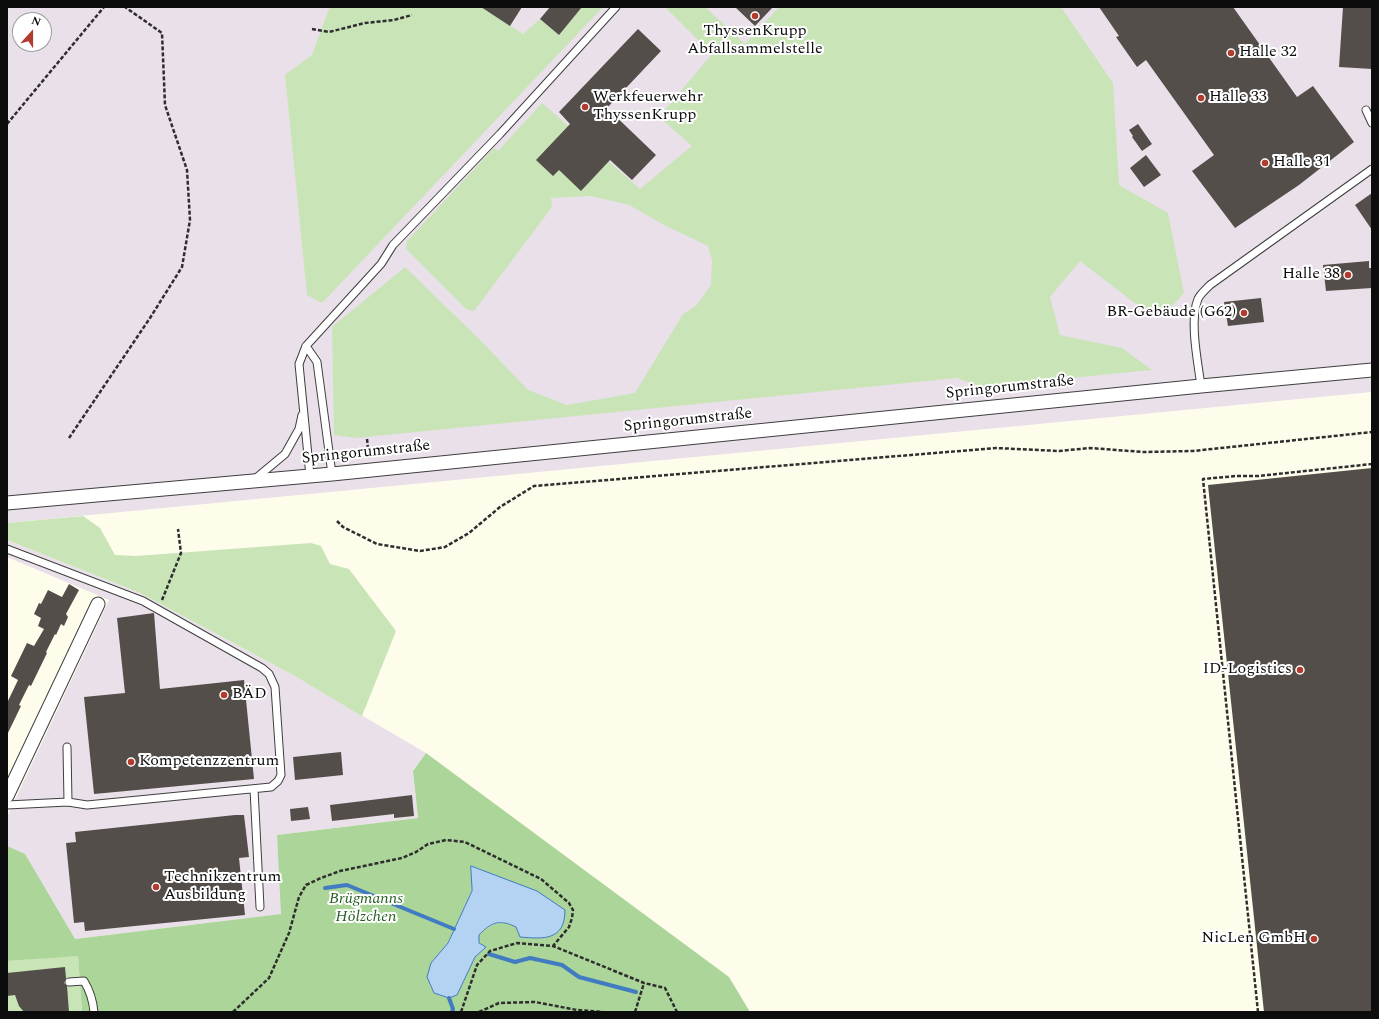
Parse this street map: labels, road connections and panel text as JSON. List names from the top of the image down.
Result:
{
  "streets": {
    "street": ["Springorumstraße"]
  },
  "parks": ["Brügmanns Hölzchen"],
  "places": [
    "ThyssenKrupp Abfallsammelstelle",
    "Halle 32",
    "Halle 33",
    "Werkfeuerwehr ThyssenKrupp",
    "Halle 31",
    "Halle 38",
    "BR-Gebäude (G62)",
    "ID-Logistics",
    "BÄD",
    "Kompetenzzentrum",
    "Technikzentrum Ausbildung",
    "NicLen GmbH"
  ],
  "north": "top"
}
